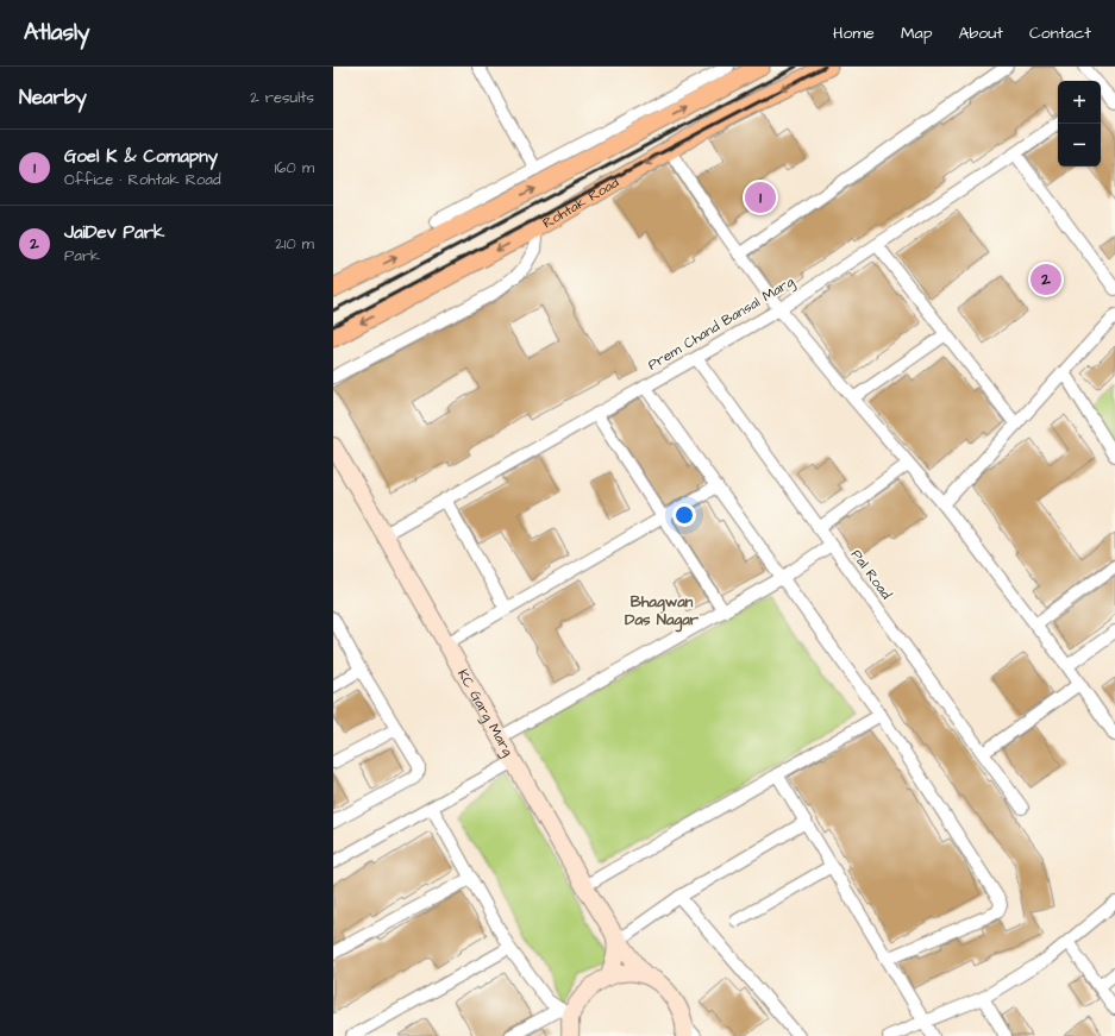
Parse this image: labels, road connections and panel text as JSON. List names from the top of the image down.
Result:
{
  "streets": {
    "main road": ["Rohtak Road"],
    "street": ["Prem Chand Bansal Marg", "Pal Road", "KC Garg Marg"]
  },
  "crossings": [
    ["Prem Chand Bansal Marg", "Pal Road"],
    ["Prem Chand Bansal Marg", "KC Garg Marg"]
  ],
  "districts": ["Bhagwan Das Nagar"],
  "page": {
    "header": "Atlasly",
    "nav": [
      "Home",
      "Map",
      "About",
      "Contact"
    ],
    "heading": ["Nearby", "2 results"],
    "map_buttons": ["+", "−"],
    "list": [
      {
        "mark": "1",
        "name": "Goel K & Comapny",
        "note": "Office · Rohtak Road",
        "value": "160 m"
      },
      {
        "mark": "2",
        "name": "JaiDev Park",
        "note": "Park",
        "value": "210 m"
      }
    ],
    "pins": ["1", "2"]
  }
}
